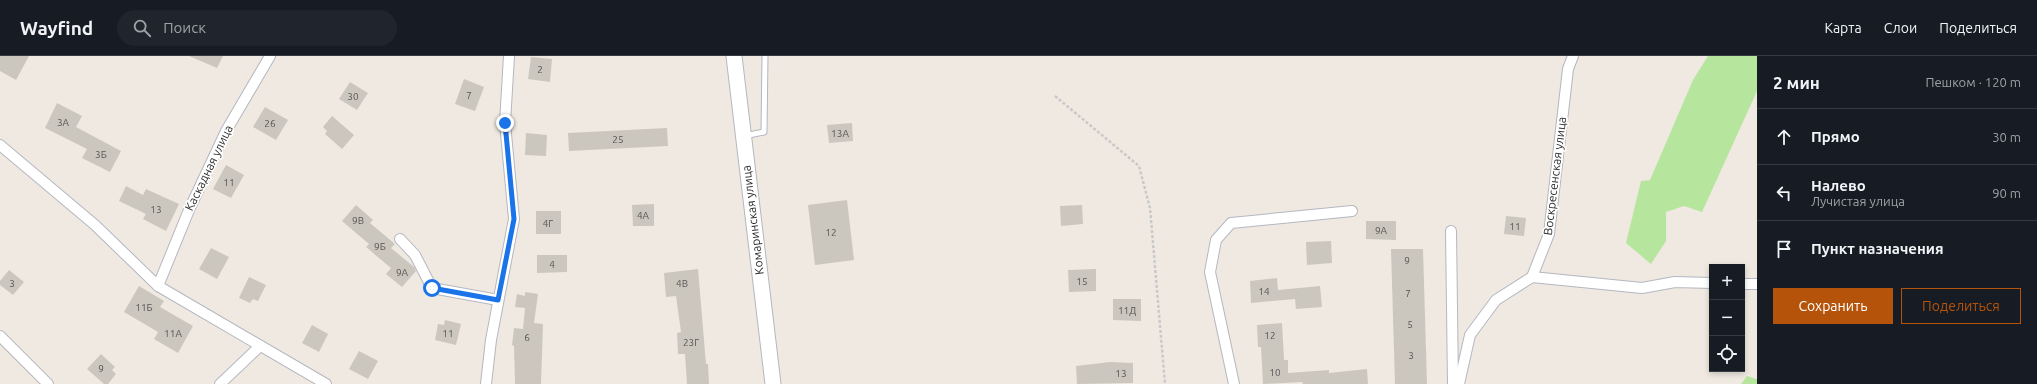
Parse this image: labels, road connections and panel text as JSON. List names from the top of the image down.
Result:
{
  "streets": {
    "street": ["Каскадная улица", "Воскресенская улица", "Комаринская улица"]
  },
  "house_numbers": [
    "2",
    "7",
    "30",
    "3А",
    "26",
    "13А",
    "25",
    "3Б",
    "11",
    "13",
    "4А",
    "9В",
    "4Г",
    "11",
    "9А",
    "12",
    "9Б",
    "9",
    "4",
    "9А",
    "15",
    "3",
    "4В",
    "14",
    "7",
    "11Б",
    "11Д",
    "5",
    "11А",
    "11",
    "12",
    "6",
    "23Г",
    "3",
    "9",
    "10",
    "13"
  ],
  "page": {
    "header": "Wayfind",
    "search": "Поиск",
    "nav": ["Карта", "Слои", "Поделиться"],
    "heading": ["2 мин", "Пешком · 120 m"],
    "list": [
      ["Прямо", "30 m"],
      ["Налево", "Лучистая улица", "90 m"],
      "Пункт назначения"
    ],
    "map_buttons": ["+", "−"],
    "buttons": ["Сохранить", "Поделиться"]
  }
}
